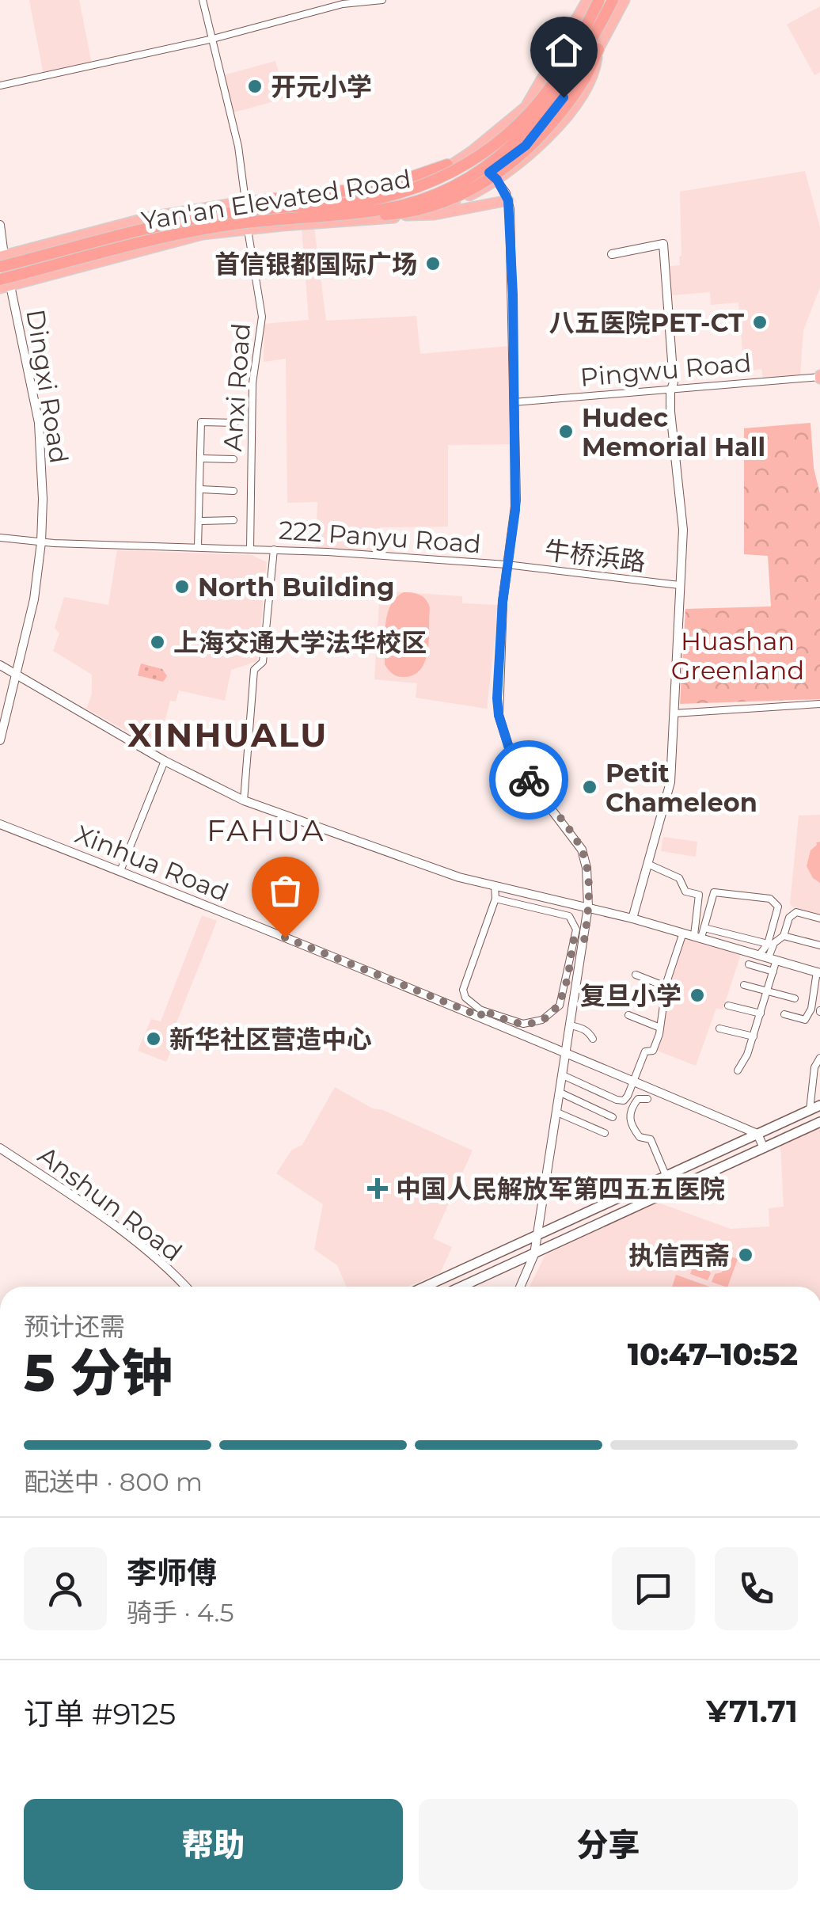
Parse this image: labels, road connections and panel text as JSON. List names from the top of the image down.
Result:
{
  "streets": {
    "highway": ["Yan'an Elevated Road"],
    "street": [
      "Pingwu Road",
      "Dingxi Road",
      "Anxi Road",
      "222 Panyu Road",
      "牛桥浜路",
      "Xinhua Road",
      "Anshun Road"
    ]
  },
  "crossings": [
    ["Yan'an Elevated Road", "Dingxi Road"],
    ["Dingxi Road", "222 Panyu Road"],
    ["Anxi Road", "222 Panyu Road"],
    ["222 Panyu Road", "牛桥浜路"]
  ],
  "districts": ["XINHUALU", "FAHUA"],
  "parks": ["Huashan Greenland"],
  "places": {
    "other": [
      "开元小学",
      "首信银都国际广场",
      "八五医院PET-CT",
      "Hudec Memorial Hall",
      "North Building",
      "上海交通大学法华校区",
      "Petit Chameleon",
      "复旦小学",
      "新华社区营造中心",
      "执信西斋"
    ],
    "health": ["中国人民解放军第四五五医院"]
  },
  "page": {
    "heading": ["5 分钟", "预计还需", "10:47–10:52"],
    "panel": [
      "李师傅",
      "骑手 · 4.5",
      "订单 #9125",
      "¥71.71"
    ],
    "bar": "配送中 · 800 m",
    "buttons": ["帮助", "分享"]
  }
}
